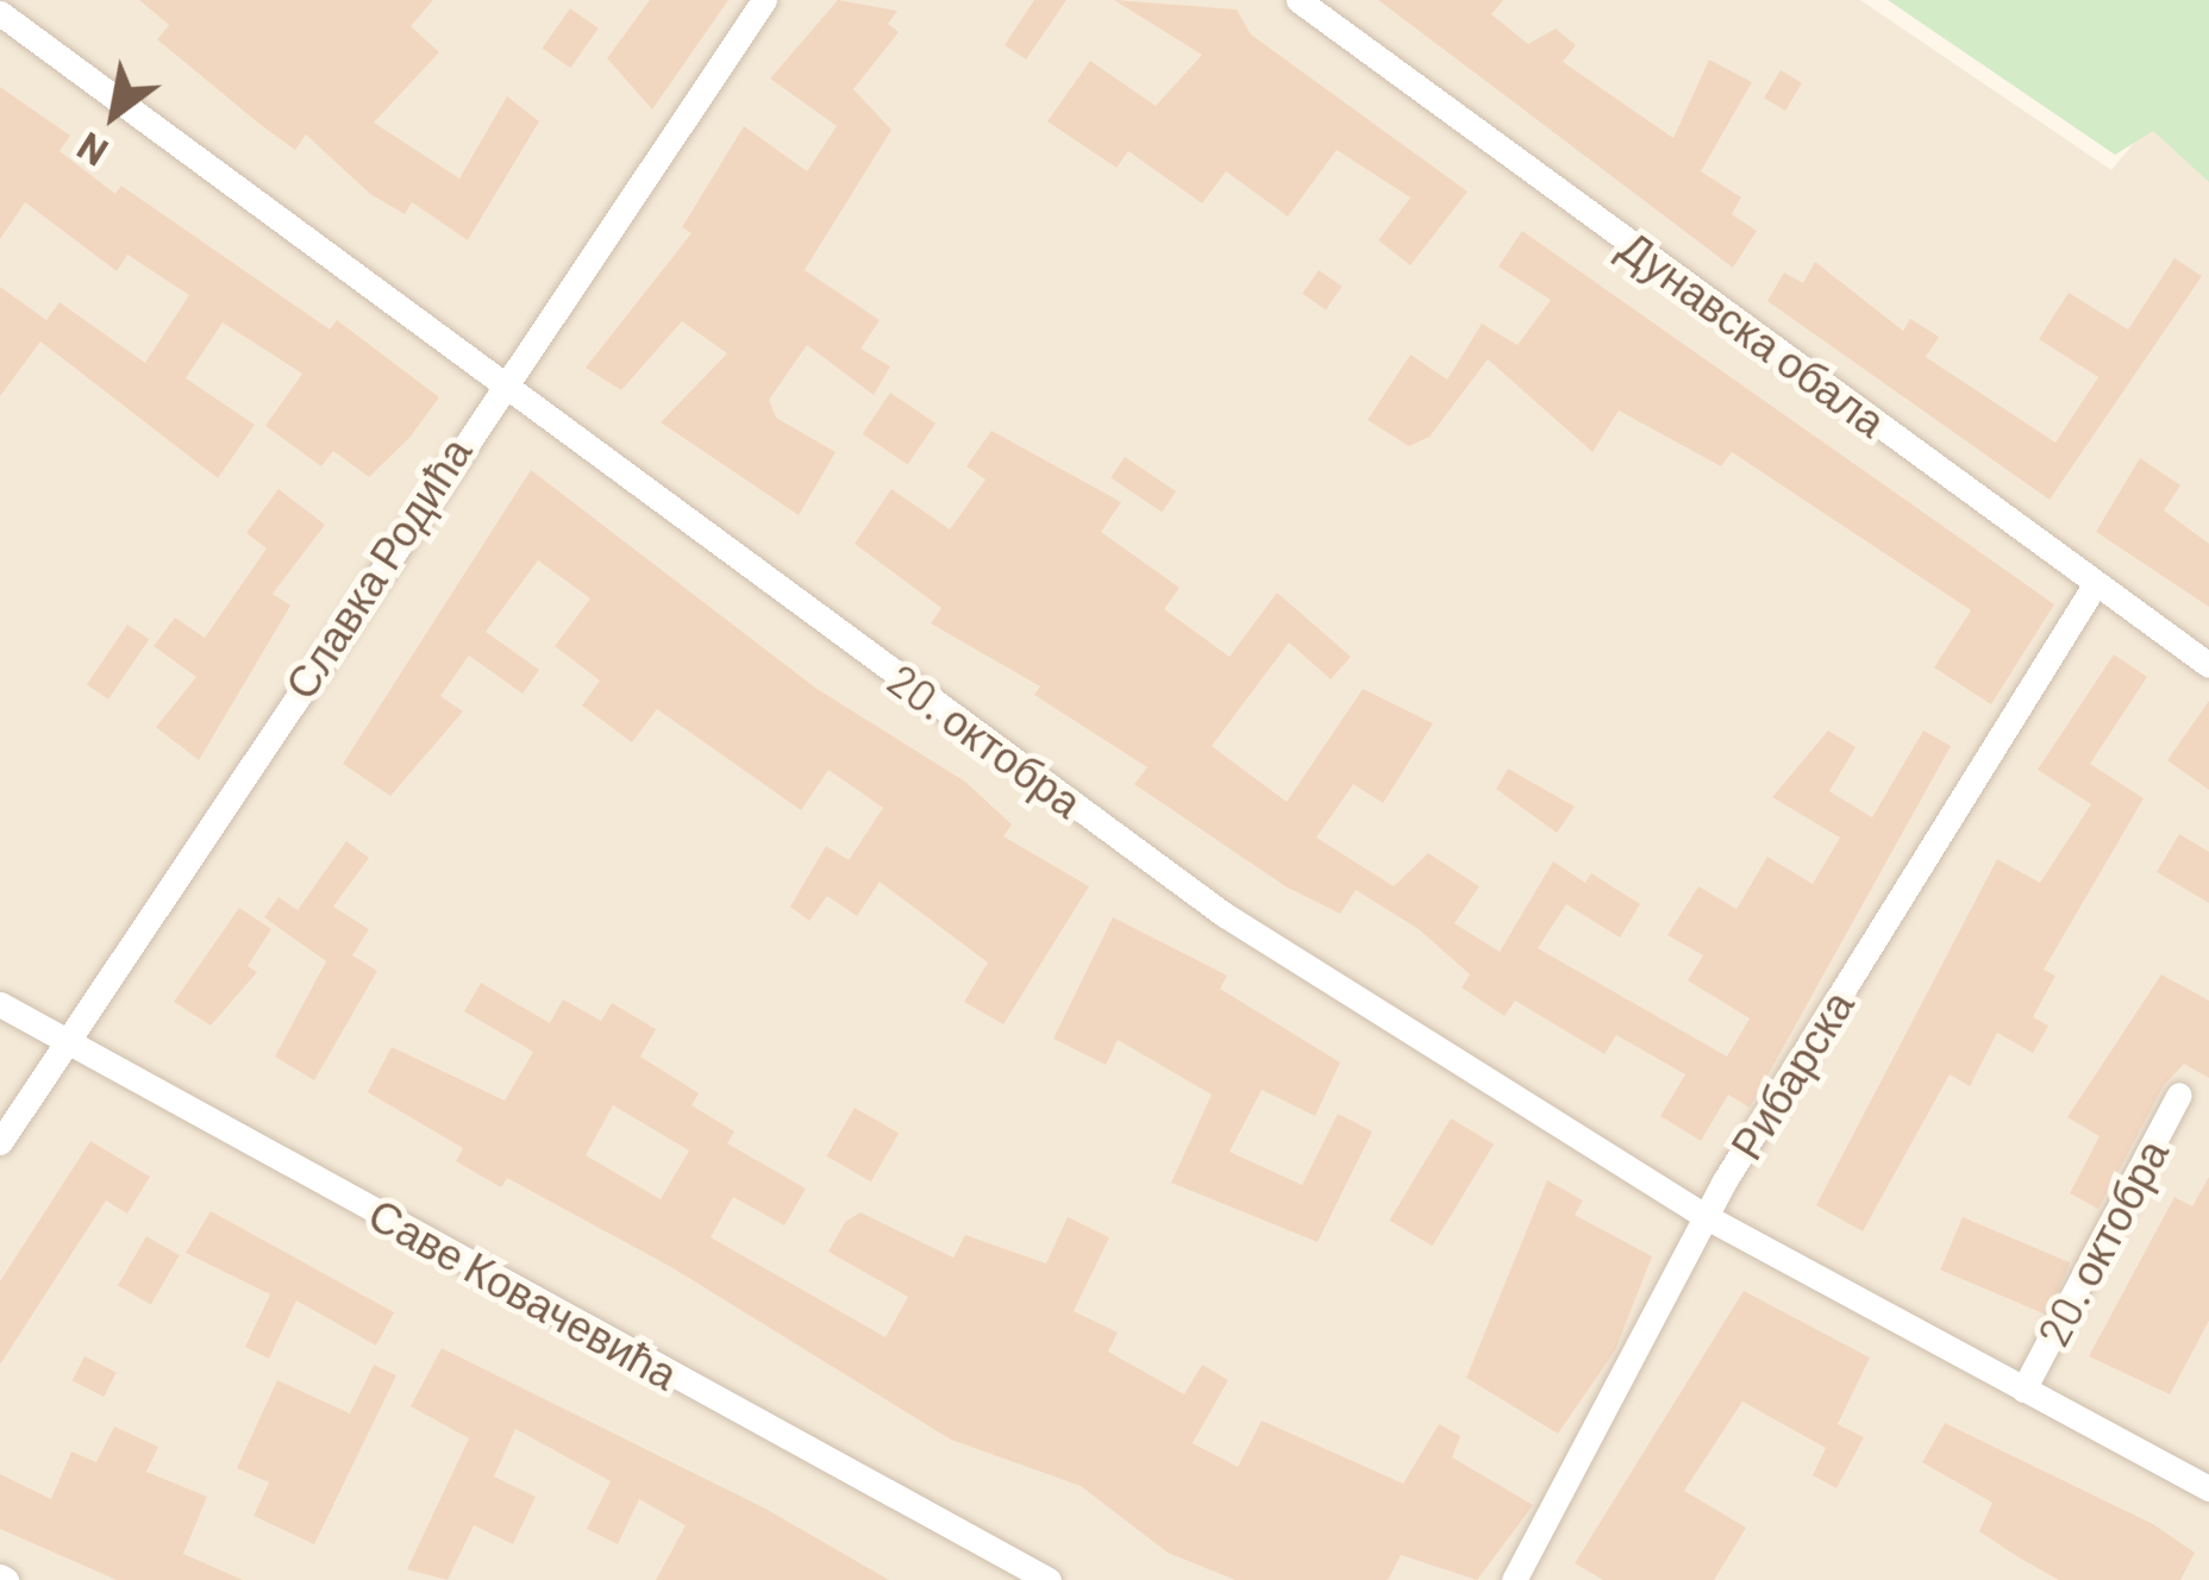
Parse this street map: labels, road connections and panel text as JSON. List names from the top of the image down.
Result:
{
  "streets": {
    "street": [
      "Дунавска обала",
      "Славка Родића",
      "20. октобра",
      "Рибарска",
      "Саве Ковачевића"
    ]
  },
  "crossings": [
    ["Дунавска обала", "Рибарска"],
    ["Славка Родића", "20. октобра"],
    ["Славка Родића", "Саве Ковачевића"],
    ["20. октобра", "Рибарска"]
  ],
  "north": "bottom left"
}
